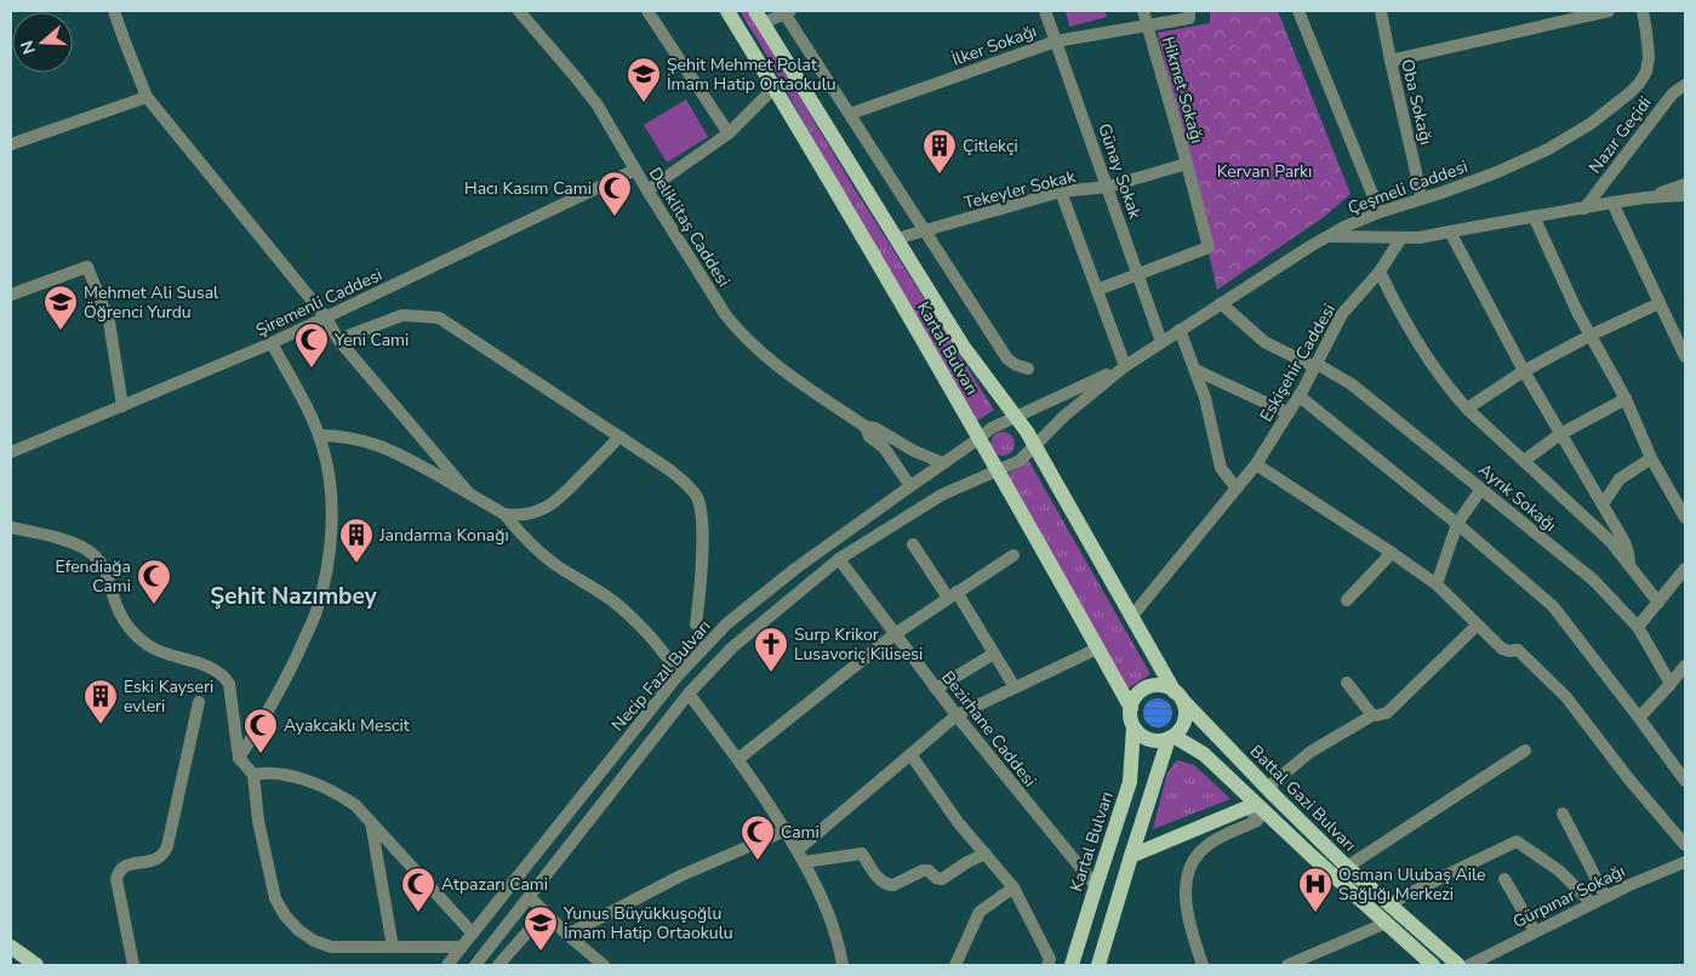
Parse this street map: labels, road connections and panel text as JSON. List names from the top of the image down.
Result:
{
  "streets": {
    "main road": ["Kartal Bulvarı", "Battal Gazi Bulvarı"],
    "street": [
      "İlker Sokağı",
      "Hikmet Sokağı",
      "Oba Sokağı",
      "Nazır Geçidi",
      "Günay Sokak",
      "Çeşmeli Caddesi",
      "Tekeyler Sokak",
      "Deliklitaş Caddesi",
      "Şiremenli Caddesi",
      "Eskişehir Caddesi",
      "Ayrık Sokağı",
      "Necip Fazıl Bulvarı",
      "Bezirhane Caddesi",
      "Gürpınar Sokağı"
    ]
  },
  "crossings": [
    ["İlker Sokağı", "Hikmet Sokağı"],
    ["İlker Sokağı", "Günay Sokak"],
    ["Hikmet Sokağı", "Günay Sokak"],
    ["Hikmet Sokağı", "Tekeyler Sokak"],
    ["Oba Sokağı", "Çeşmeli Caddesi"],
    ["Günay Sokak", "Çeşmeli Caddesi"],
    ["Günay Sokak", "Tekeyler Sokak"],
    ["Çeşmeli Caddesi", "Kartal Bulvarı"],
    ["Çeşmeli Caddesi", "Ayrık Sokağı"],
    ["Çeşmeli Caddesi", "Necip Fazıl Bulvarı"],
    ["Tekeyler Sokak", "Kartal Bulvarı"],
    ["Deliklitaş Caddesi", "Şiremenli Caddesi"],
    ["Deliklitaş Caddesi", "Necip Fazıl Bulvarı"],
    ["Kartal Bulvarı", "Eskişehir Caddesi"],
    ["Kartal Bulvarı", "Necip Fazıl Bulvarı"],
    ["Kartal Bulvarı", "Bezirhane Caddesi"],
    ["Kartal Bulvarı", "Battal Gazi Bulvarı"],
    ["Eskişehir Caddesi", "Ayrık Sokağı"],
    ["Necip Fazıl Bulvarı", "Bezirhane Caddesi"]
  ],
  "districts": ["Şehit Nazımbey"],
  "parks": ["Kervan Parkı"],
  "places": {
    "school or university": ["Şehit Mehmet Polat İmam Hatip Ortaokulu", "Mehmet Ali Susal Öğrenci Yurdu", "Yunus Büyükkuşoğlu İmam Hatip Ortaokulu"],
    "building": ["Çitlekçi", "Jandarma Konağı", "Eski Kayseri evleri"],
    "mosque": [
      "Hacı Kasım Cami",
      "Yeni Cami",
      "Efendiağa Cami",
      "Ayakcaklı Mescit",
      "Cami",
      "Atpazarı Cami"
    ],
    "church": ["Surp Krikor Lusavoriç Kilisesi"],
    "hospital": ["Osman Ulubaş Aile Sağlığı Merkezi"]
  },
  "north": "left"
}
